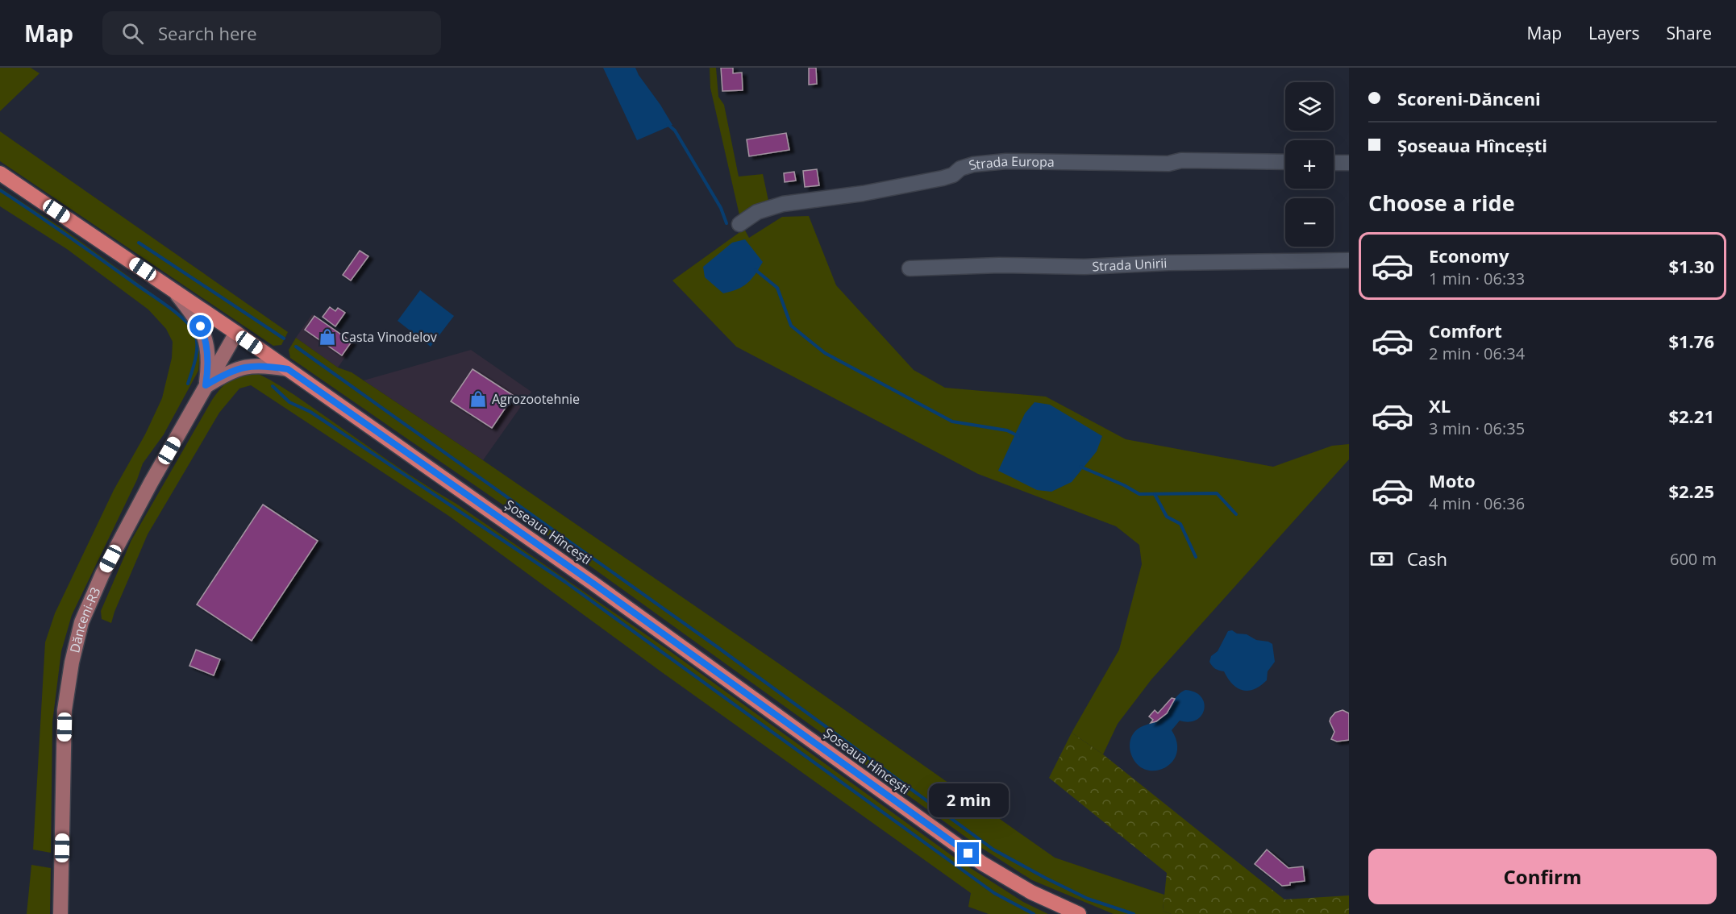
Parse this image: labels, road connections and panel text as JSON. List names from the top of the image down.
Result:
{
  "streets": {
    "highway": ["Șoseaua Hîncești"],
    "main road": ["Dănceni-R3"],
    "street": ["Strada Europa", "Strada Unirii"]
  },
  "crossings": [
    ["Șoseaua Hîncești", "Dănceni-R3"]
  ],
  "places": {
    "shop": ["Casta Vinodelov", "Agrozootehnie"]
  },
  "page": {
    "header": "Map",
    "search": "Search here",
    "nav": ["Map", "Layers", "Share"],
    "banner": ["Scoreni-Dănceni", "Șoseaua Hîncești"],
    "map_buttons": ["+", "−"],
    "heading": "Choose a ride",
    "list": [
      {
        "name": "Economy",
        "note": "1 min · 06:33",
        "value": "$1.30"
      },
      {
        "name": "Comfort",
        "note": "2 min · 06:34",
        "value": "$1.76"
      },
      {
        "name": "XL",
        "note": "3 min · 06:35",
        "value": "$2.21"
      },
      {
        "name": "Moto",
        "note": "4 min · 06:36",
        "value": "$2.25"
      }
    ],
    "pay": ["Cash", "600 m"],
    "bubble": "2 min",
    "buttons": "Confirm"
  }
}
